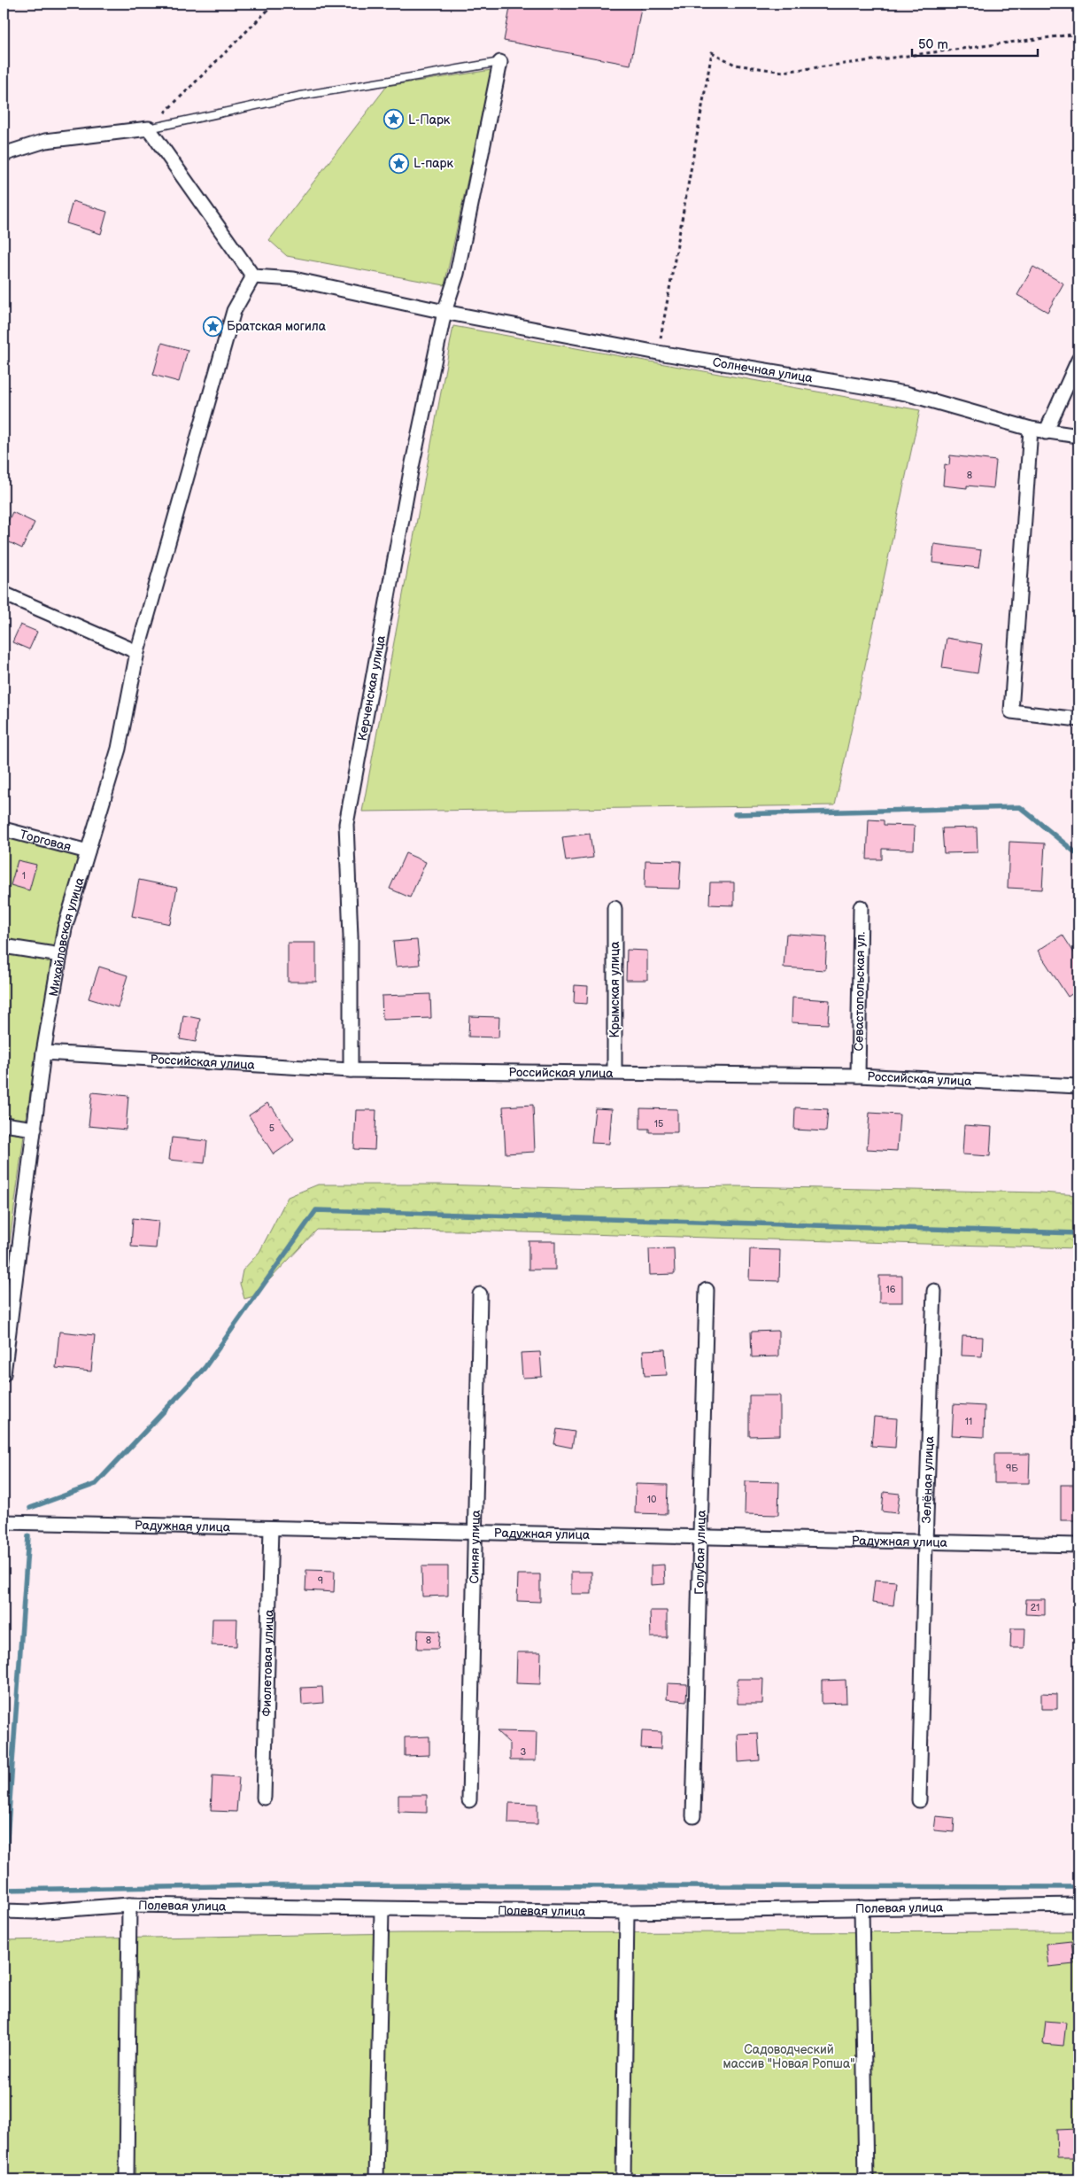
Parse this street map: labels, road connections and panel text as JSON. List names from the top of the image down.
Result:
{
  "streets": {
    "street": [
      "Солнечная улица",
      "Керченская улица",
      "Торговая",
      "Михайловская улица",
      "Крымская улица",
      "Севастопольская ул.",
      "Российская улица",
      "Зелёная улица",
      "Радужная улица",
      "Синяя улица",
      "Голубая улица",
      "Фиолетовая улица",
      "Полевая улица"
    ]
  },
  "crossings": [
    ["Солнечная улица", "Керченская улица"],
    ["Солнечная улица", "Михайловская улица"],
    ["Керченская улица", "Российская улица"],
    ["Торговая", "Михайловская улица"],
    ["Михайловская улица", "Российская улица"],
    ["Крымская улица", "Российская улица"],
    ["Севастопольская ул.", "Российская улица"],
    ["Зелёная улица", "Радужная улица"],
    ["Радужная улица", "Синяя улица"],
    ["Радужная улица", "Голубая улица"],
    ["Радужная улица", "Фиолетовая улица"]
  ],
  "parks": ["Садоводческий массив \"Новая Ропша\""],
  "places": {
    "place": ["L-Парк", "L-парк", "Братская могила"]
  },
  "house_numbers": [
    "8",
    "1",
    "15",
    "5",
    "16",
    "11",
    "9Б",
    "10",
    "9",
    "21",
    "8",
    "3"
  ],
  "scale_bar": "50 m"
}
